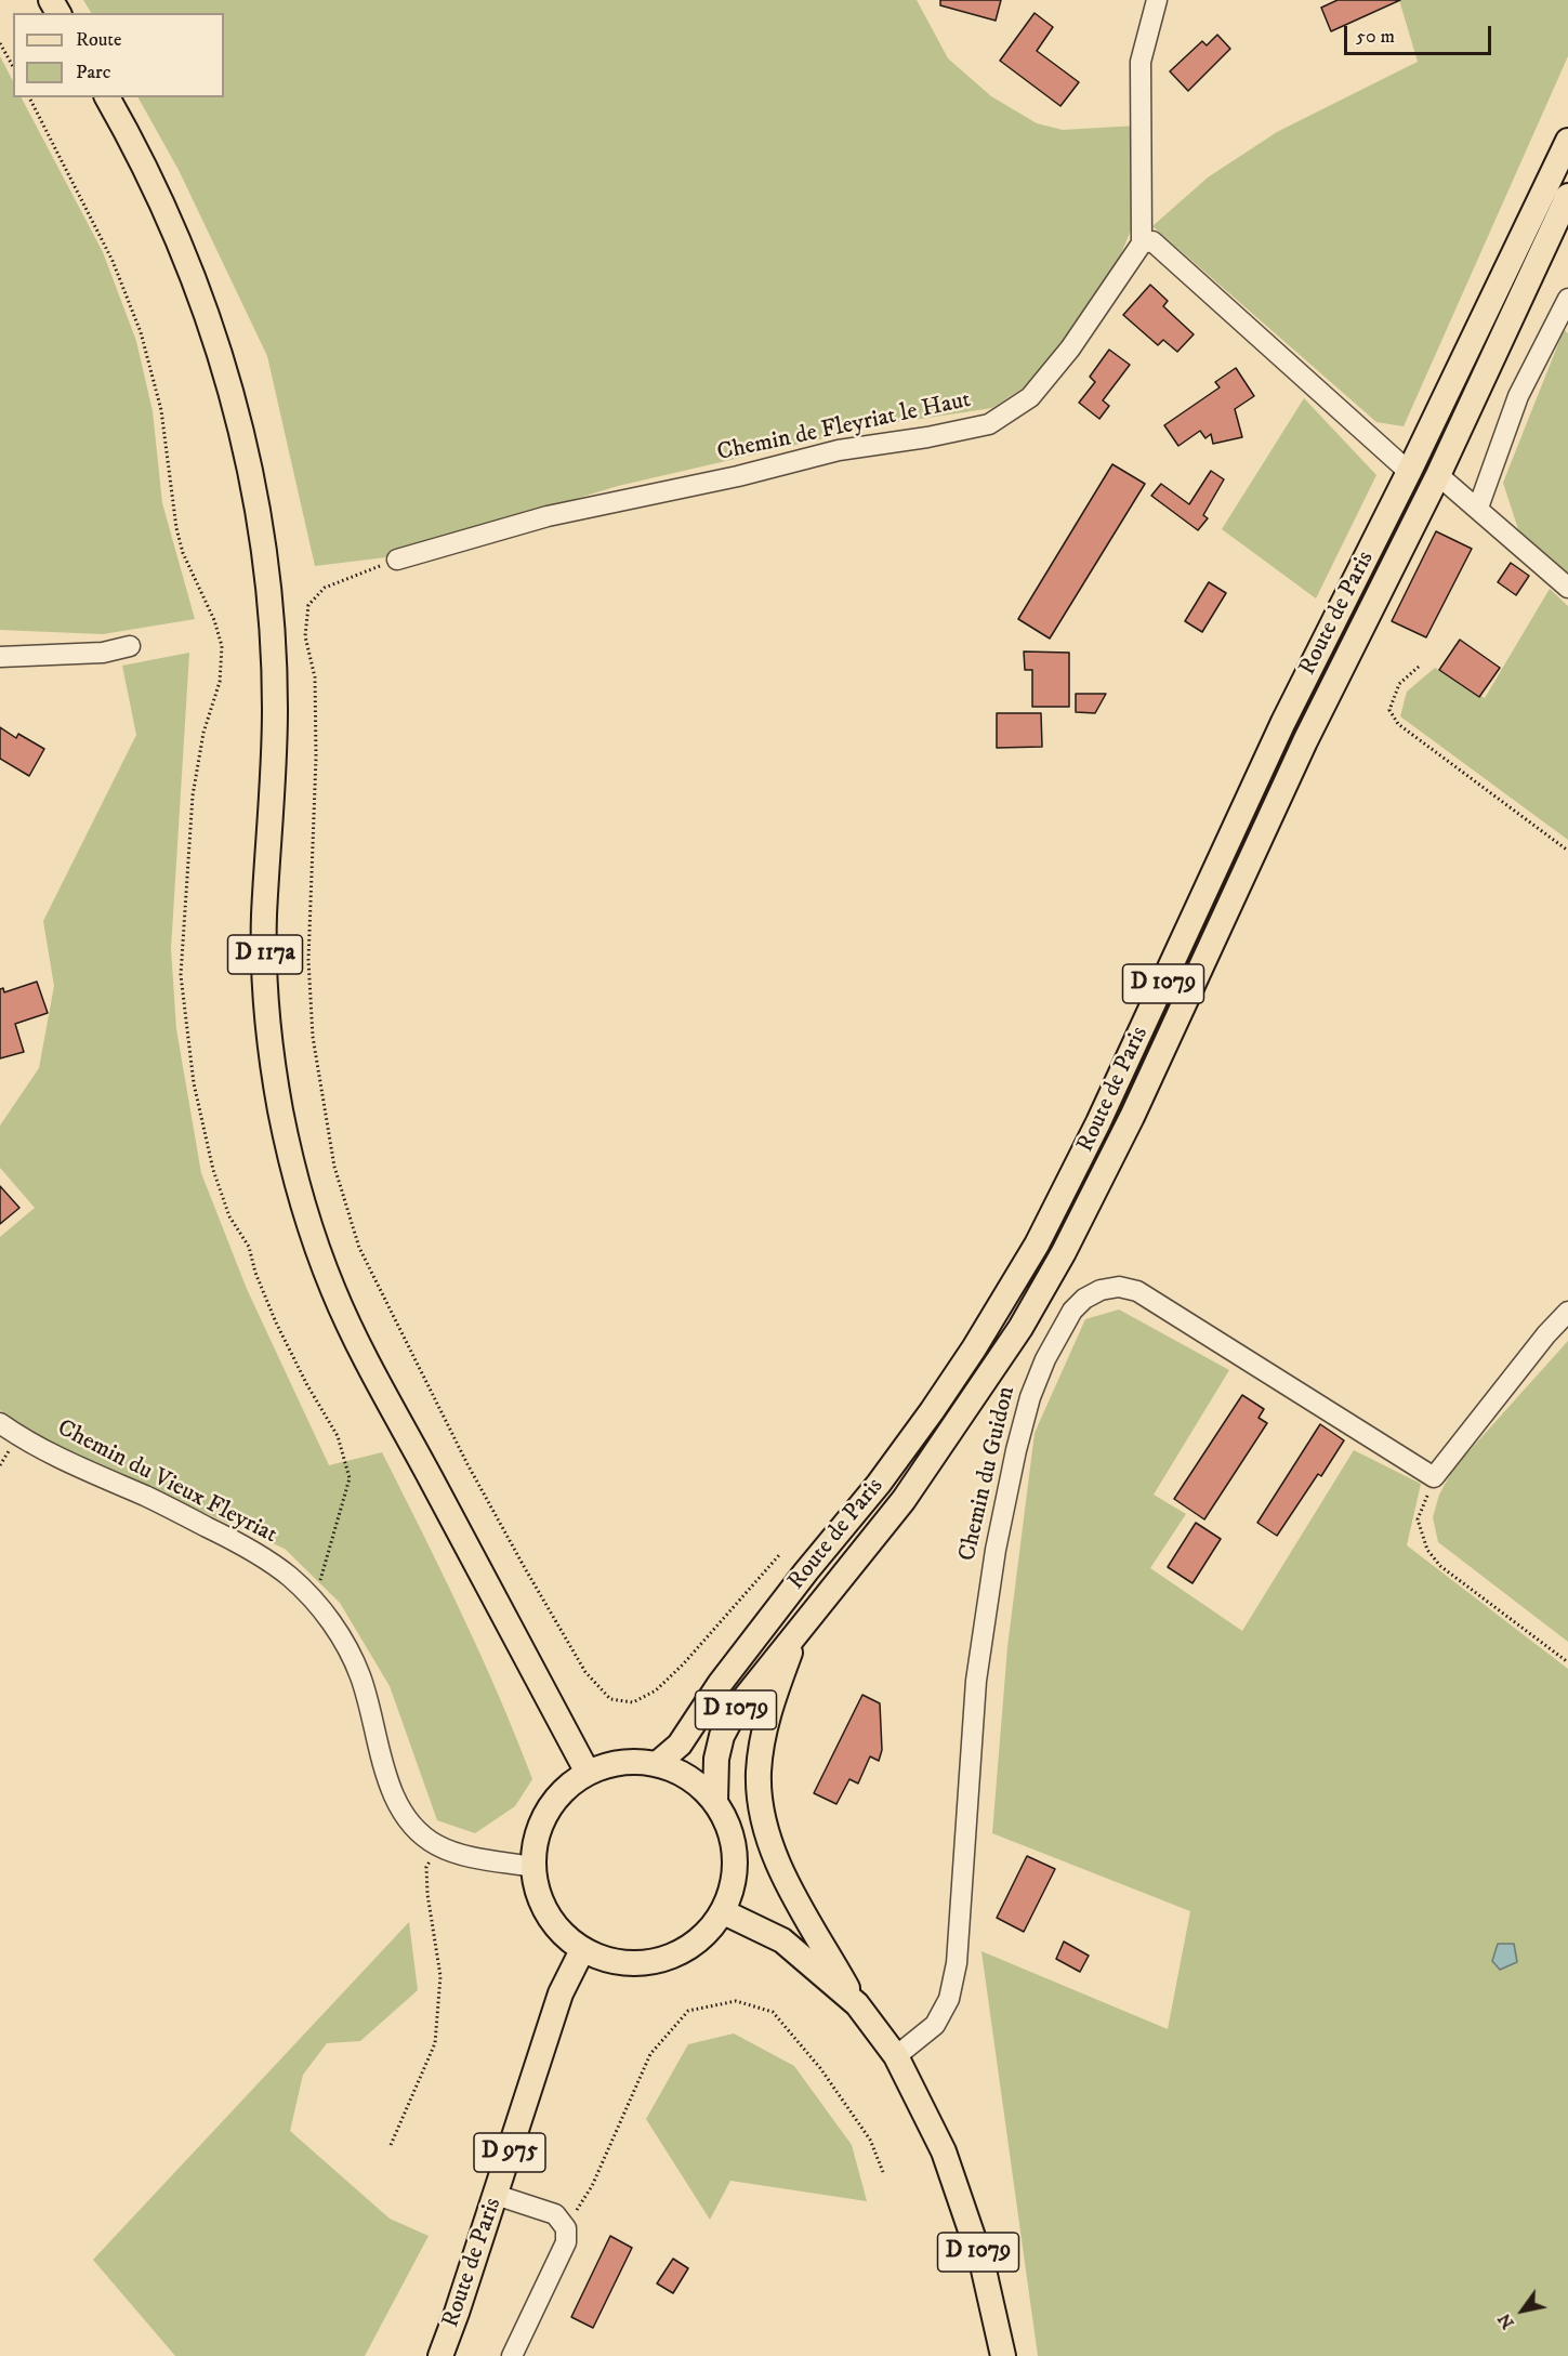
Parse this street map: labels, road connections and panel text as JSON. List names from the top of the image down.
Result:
{
  "streets": {
    "main road": [
      "Route de Paris",
      "D 117a",
      "D 1079",
      "D 975"
    ],
    "street": ["Chemin de Fleyriat le Haut", "Chemin du Guidon", "Chemin du Vieux Fleyriat"]
  },
  "crossings": [
    ["Route de Paris", "D 117a"],
    ["Route de Paris", "D 1079"],
    ["Route de Paris", "Chemin du Vieux Fleyriat"],
    ["D 117a", "D 1079"],
    ["D 117a", "Chemin du Vieux Fleyriat"],
    ["D 1079", "Chemin du Guidon"],
    ["D 1079", "Chemin du Vieux Fleyriat"]
  ],
  "legend": ["Route", "Parc"],
  "scale_bar": "50 m",
  "north": "bottom left"
}
